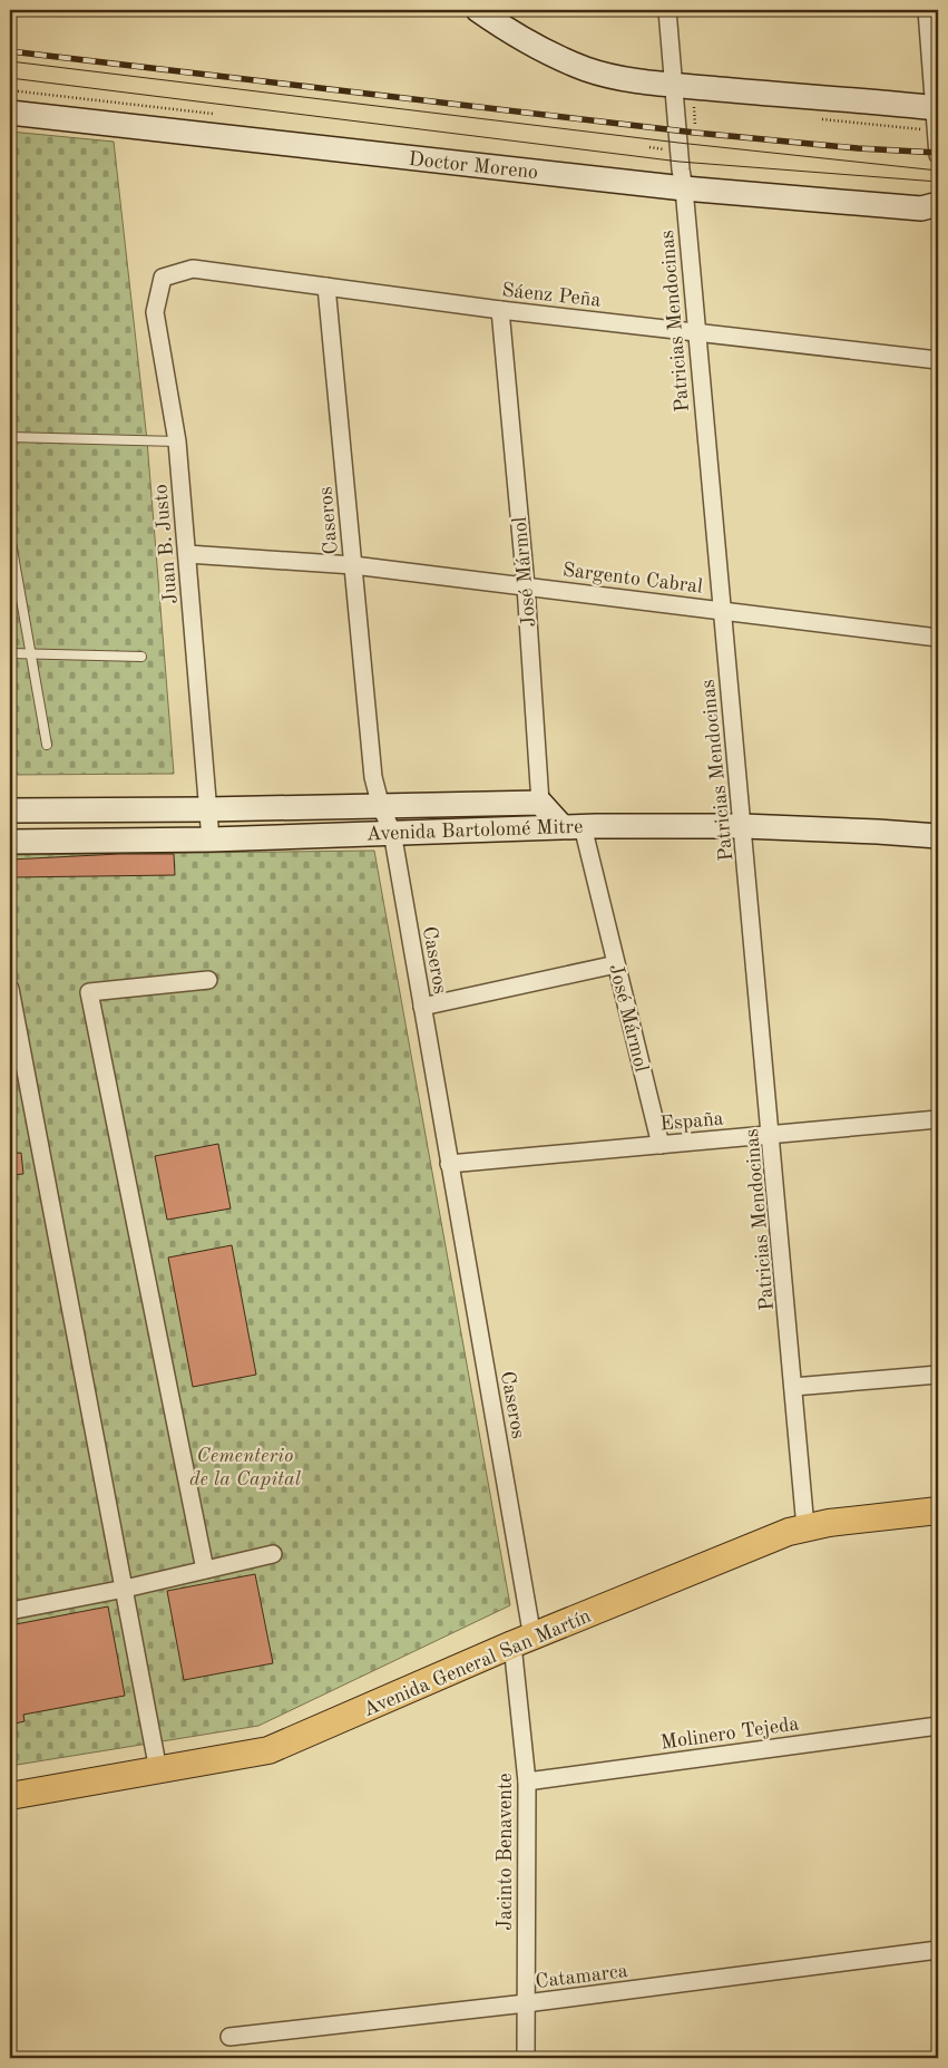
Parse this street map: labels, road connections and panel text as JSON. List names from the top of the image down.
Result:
{
  "streets": {
    "main road": ["Avenida General San Martín"],
    "street": [
      "Doctor Moreno",
      "Sáenz Peña",
      "Patricias Mendocinas",
      "Caseros",
      "Juan B. Justo",
      "José Mármol",
      "Sargento Cabral",
      "Avenida Bartolomé Mitre",
      "España",
      "Molinero Tejeda",
      "Jacinto Benavente",
      "Catamarca"
    ]
  },
  "crossings": [
    ["Doctor Moreno", "Patricias Mendocinas"],
    ["Sáenz Peña", "Patricias Mendocinas"],
    ["Sáenz Peña", "Caseros"],
    ["Sáenz Peña", "Juan B. Justo"],
    ["Sáenz Peña", "José Mármol"],
    ["Patricias Mendocinas", "Sargento Cabral"],
    ["Patricias Mendocinas", "Avenida Bartolomé Mitre"],
    ["Patricias Mendocinas", "España"],
    ["Patricias Mendocinas", "Avenida General San Martín"],
    ["Caseros", "Sargento Cabral"],
    ["Caseros", "Avenida Bartolomé Mitre"],
    ["Caseros", "España"],
    ["Caseros", "Avenida General San Martín"],
    ["Caseros", "Jacinto Benavente"],
    ["Juan B. Justo", "Sargento Cabral"],
    ["Juan B. Justo", "Avenida Bartolomé Mitre"],
    ["José Mármol", "Sargento Cabral"],
    ["José Mármol", "Avenida Bartolomé Mitre"],
    ["José Mármol", "España"],
    ["Avenida General San Martín", "Jacinto Benavente"],
    ["Molinero Tejeda", "Jacinto Benavente"],
    ["Jacinto Benavente", "Catamarca"]
  ],
  "parks": ["Cementerio de la Capital"]
}
